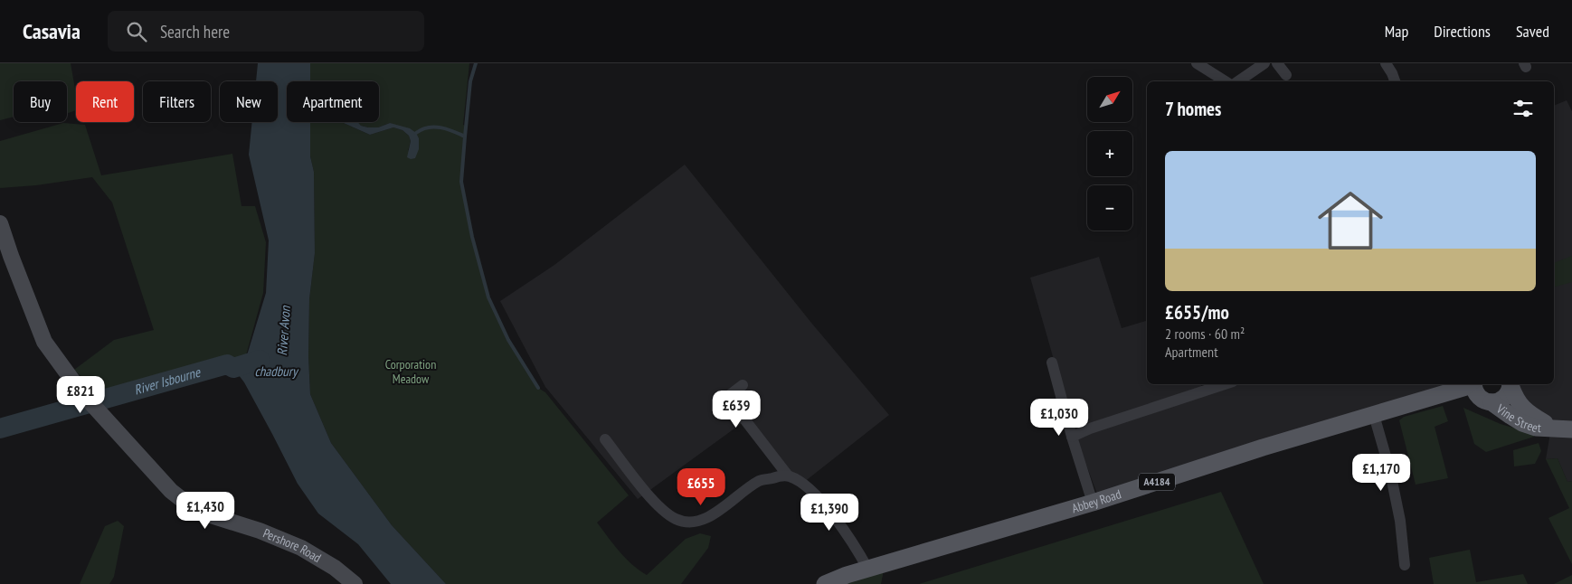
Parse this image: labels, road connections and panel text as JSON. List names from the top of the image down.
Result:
{
  "streets": {
    "main road": [
      "Vine Street",
      "A4184",
      "Abbey Road",
      "Pershore Road"
    ]
  },
  "crossings": [
    ["Vine Street", "A4184"],
    ["A4184", "Abbey Road"]
  ],
  "water": ["River Avon", "chadbury", "River Isbourne"],
  "parks": ["Corporation Meadow"],
  "north": "top right",
  "page": {
    "header": "Casavia",
    "search": "Search here",
    "nav": ["Map", "Directions", "Saved"],
    "map_buttons": ["+", "−"],
    "chip": [
      "Buy",
      "Rent",
      "Filters",
      "New",
      "Apartment"
    ],
    "heading": "7 homes",
    "list": [
      {
        "name": "£655/mo",
        "note": "2 rooms · 60 m² · Apartment"
      }
    ],
    "price": [
      "£821",
      "£639",
      "£1,030",
      "£1,170",
      "£655",
      "£1,430",
      "£1,390"
    ]
  }
}
